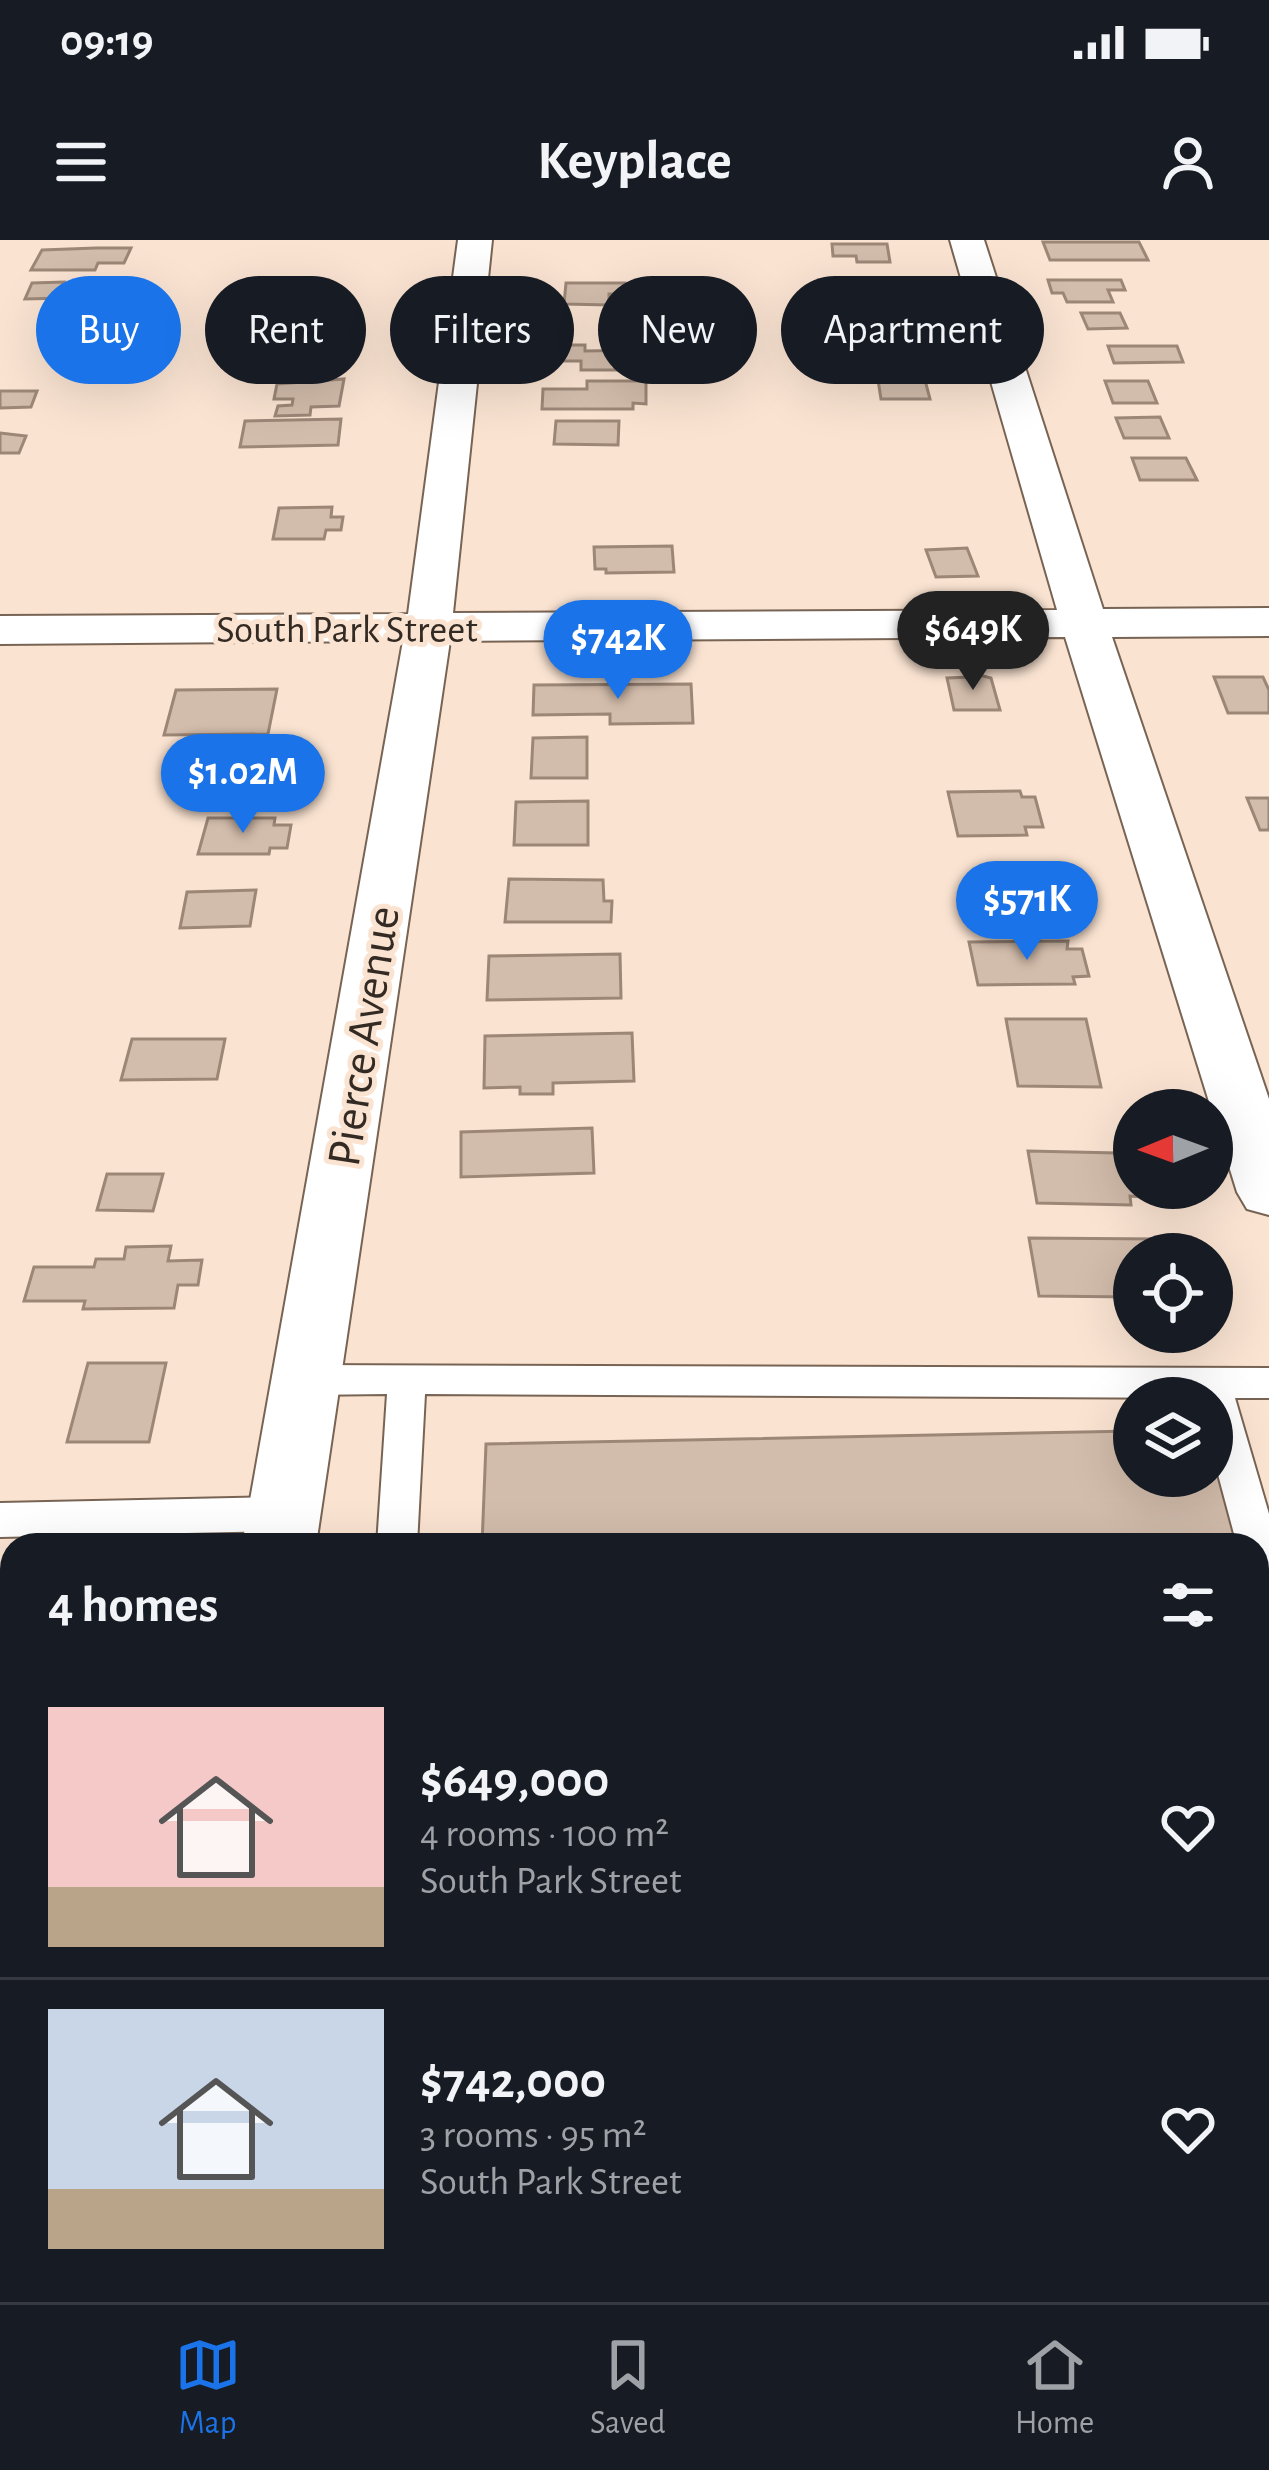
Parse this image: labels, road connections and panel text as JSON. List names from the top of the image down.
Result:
{
  "streets": {
    "street": ["South Park Street", "Pierce Avenue"]
  },
  "crossings": [
    ["South Park Street", "Pierce Avenue"]
  ],
  "north": "left",
  "page": {
    "status": "09:19",
    "header": "Keyplace",
    "chip": [
      "Buy",
      "Rent",
      "Filters",
      "New",
      "Apartment"
    ],
    "price": [
      "$649K",
      "$742K",
      "$1.02M",
      "$571K"
    ],
    "heading": "4 homes",
    "list": [
      {
        "name": "$649,000",
        "note": "4 rooms · 100 m² · South Park Street"
      },
      {
        "name": "$742,000",
        "note": "3 rooms · 95 m² · South Park Street"
      }
    ],
    "tabs": ["Map", "Saved", "Home"]
  }
}
